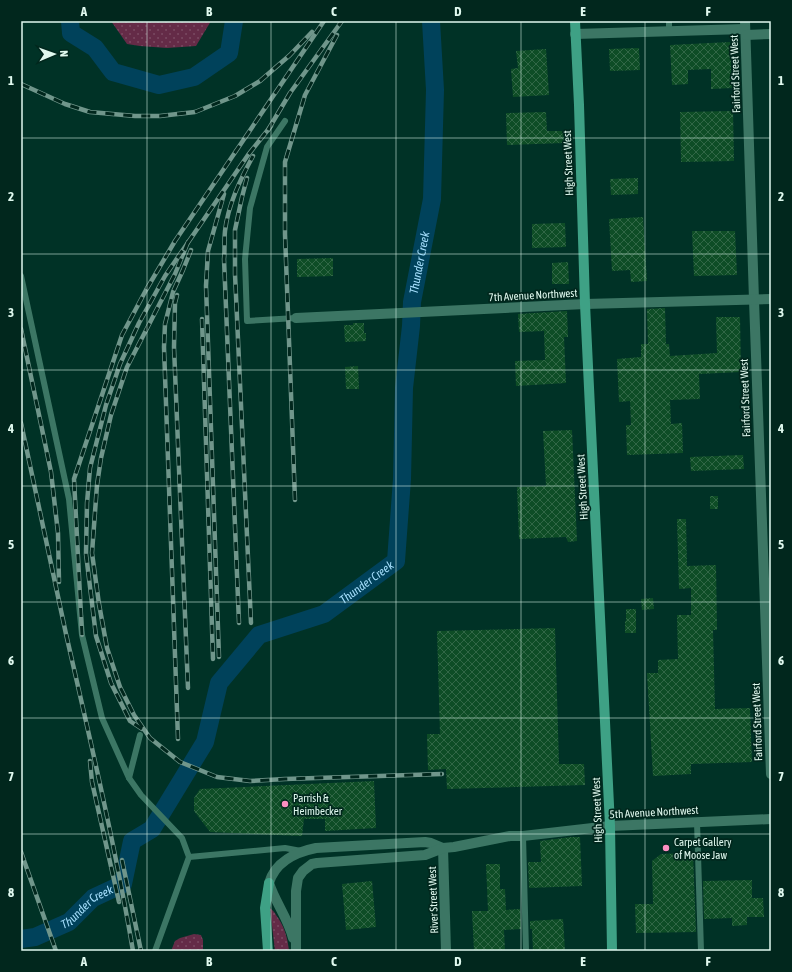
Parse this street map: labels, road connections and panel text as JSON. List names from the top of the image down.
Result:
{
  "streets": {
    "main road": ["High Street West"],
    "street": [
      "Fairford Street West",
      "7th Avenue Northwest",
      "5th Avenue Northwest",
      "River Street West"
    ]
  },
  "crossings": [
    ["Fairford Street West", "7th Avenue Northwest"],
    ["High Street West", "7th Avenue Northwest"],
    ["High Street West", "5th Avenue Northwest"],
    ["5th Avenue Northwest", "River Street West"]
  ],
  "water": ["Thunder Creek"],
  "places": ["Parrish & Heimbecker", "Carpet Gallery of Moose Jaw"],
  "north": "right",
  "grid": {
    "columns": [
      "A",
      "B",
      "C",
      "D",
      "E",
      "F"
    ],
    "rows": [
      "1",
      "2",
      "3",
      "4",
      "5",
      "6",
      "7",
      "8"
    ]
  }
}
